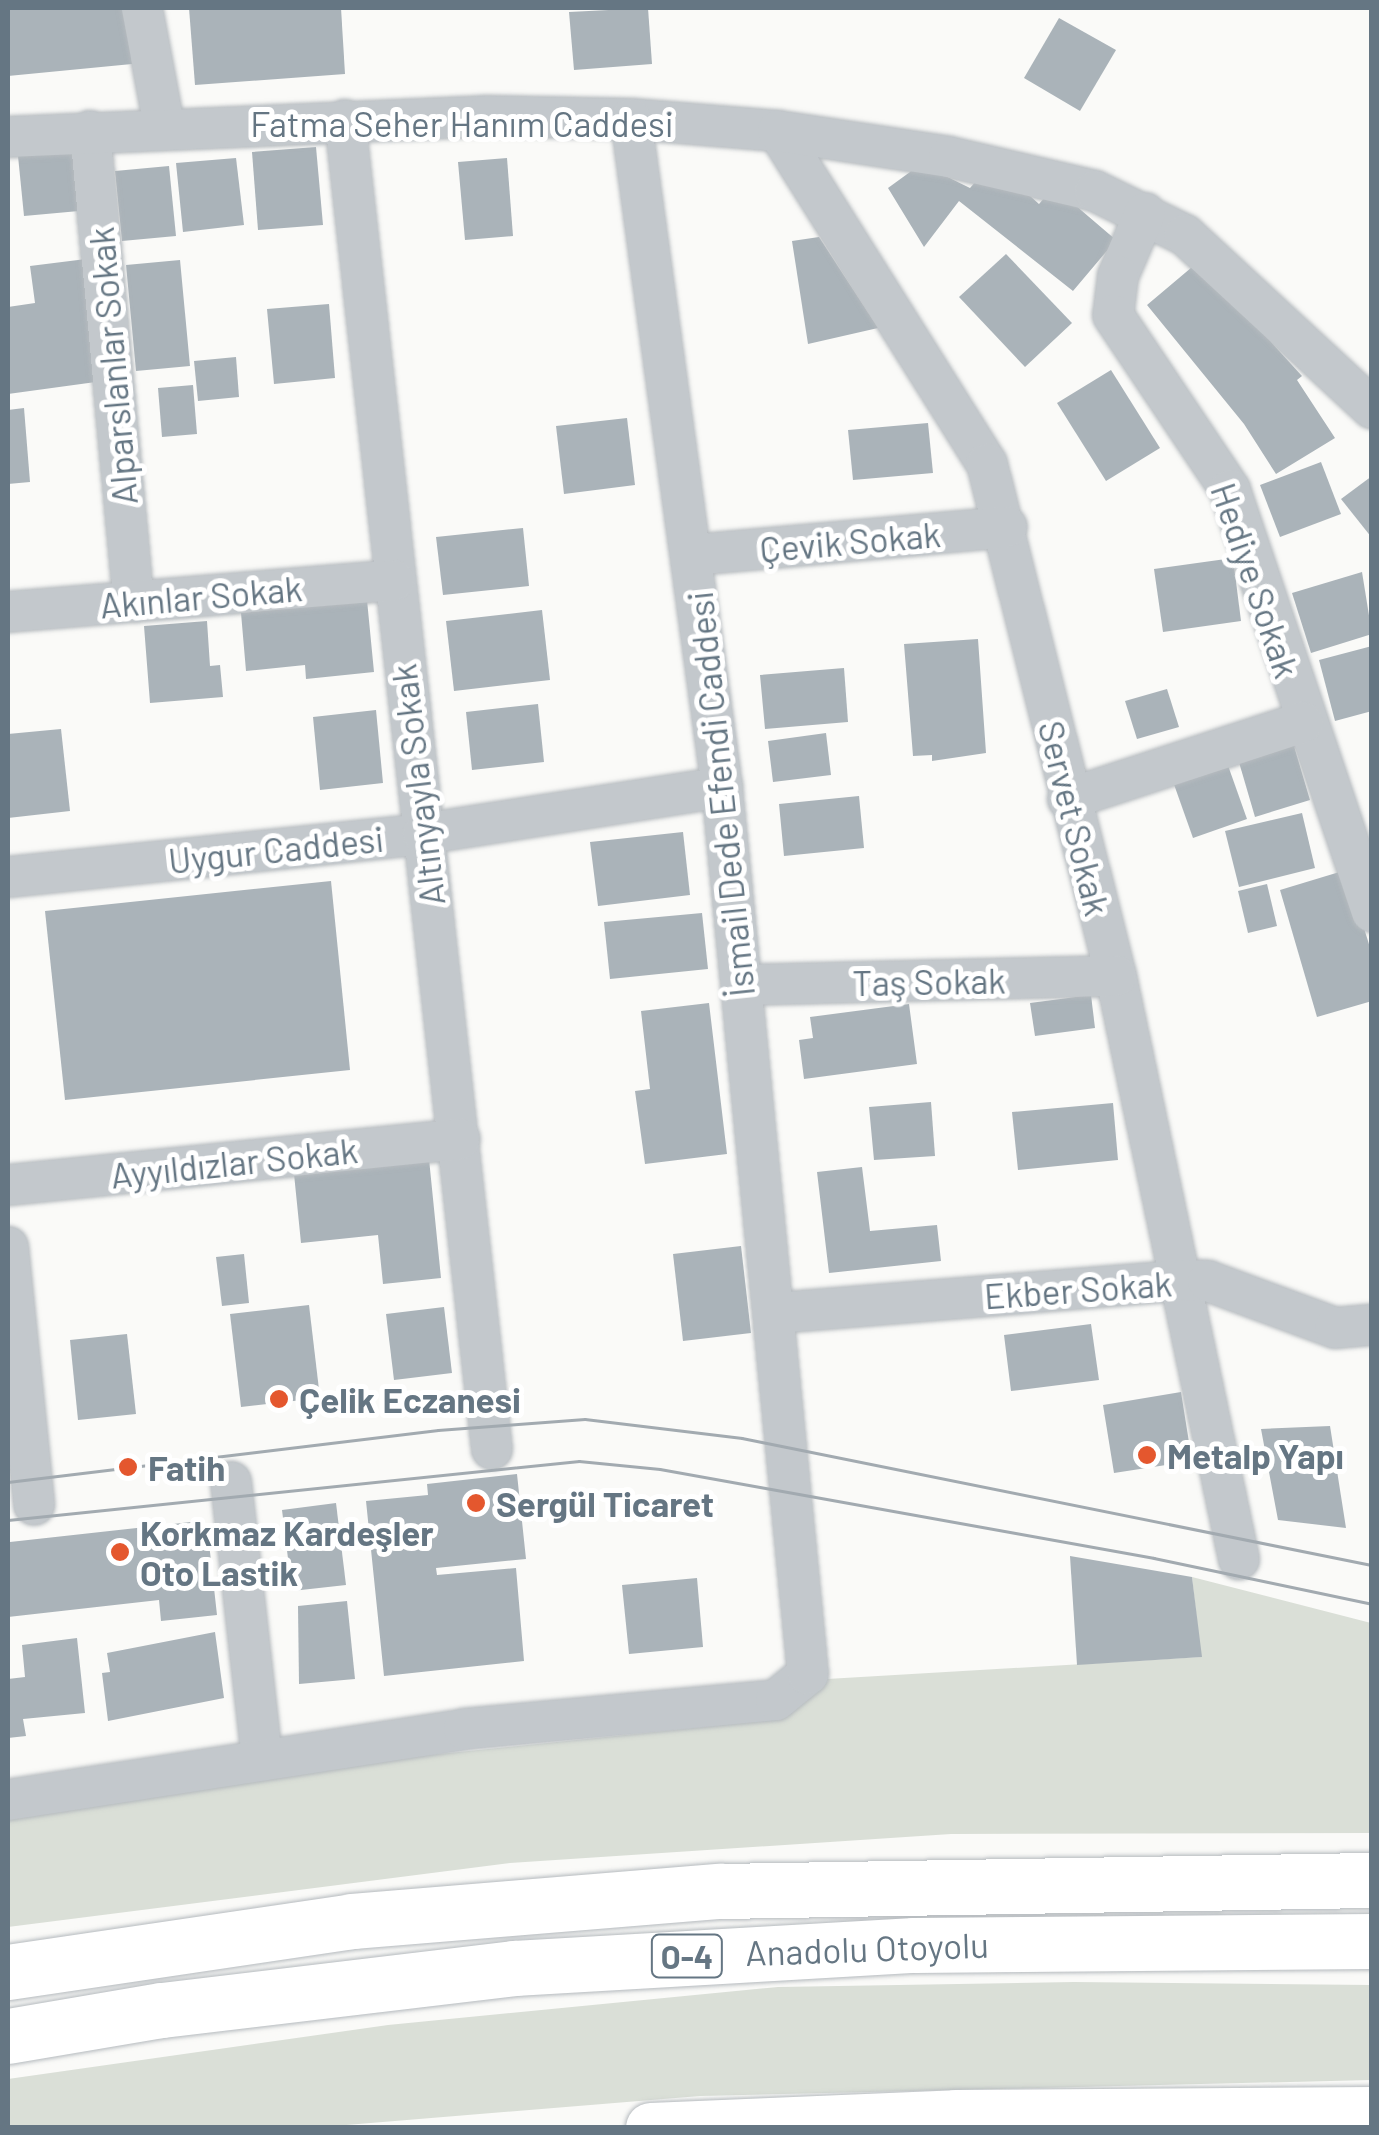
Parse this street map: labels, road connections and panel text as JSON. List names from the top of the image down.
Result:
{
  "streets": {
    "highway": ["Anadolu Otoyolu", "O-4"],
    "street": [
      "Fatma Seher Hanım Caddesi",
      "Alparslanlar Sokak",
      "Çevik Sokak",
      "Hediye Sokak",
      "Akınlar Sokak",
      "Altınyayla Sokak",
      "İsmail Dede Efendi Caddesi",
      "Servet Sokak",
      "Uygur Caddesi",
      "Taş Sokak",
      "Ayyıldızlar Sokak",
      "Ekber Sokak"
    ]
  },
  "crossings": [
    ["Fatma Seher Hanım Caddesi", "Alparslanlar Sokak"],
    ["Fatma Seher Hanım Caddesi", "Hediye Sokak"],
    ["Fatma Seher Hanım Caddesi", "Altınyayla Sokak"],
    ["Fatma Seher Hanım Caddesi", "İsmail Dede Efendi Caddesi"],
    ["Fatma Seher Hanım Caddesi", "Servet Sokak"],
    ["Alparslanlar Sokak", "Akınlar Sokak"],
    ["Çevik Sokak", "İsmail Dede Efendi Caddesi"],
    ["Çevik Sokak", "Servet Sokak"],
    ["Akınlar Sokak", "Altınyayla Sokak"],
    ["Altınyayla Sokak", "Uygur Caddesi"],
    ["Altınyayla Sokak", "Ayyıldızlar Sokak"],
    ["İsmail Dede Efendi Caddesi", "Uygur Caddesi"],
    ["İsmail Dede Efendi Caddesi", "Taş Sokak"],
    ["İsmail Dede Efendi Caddesi", "Ekber Sokak"],
    ["Servet Sokak", "Taş Sokak"],
    ["Servet Sokak", "Ekber Sokak"]
  ],
  "places": [
    "Çelik Eczanesi",
    "Metalp Yapı",
    "Fatih",
    "Sergül Ticaret",
    "Korkmaz Kardeşler Oto Lastik"
  ]
}
